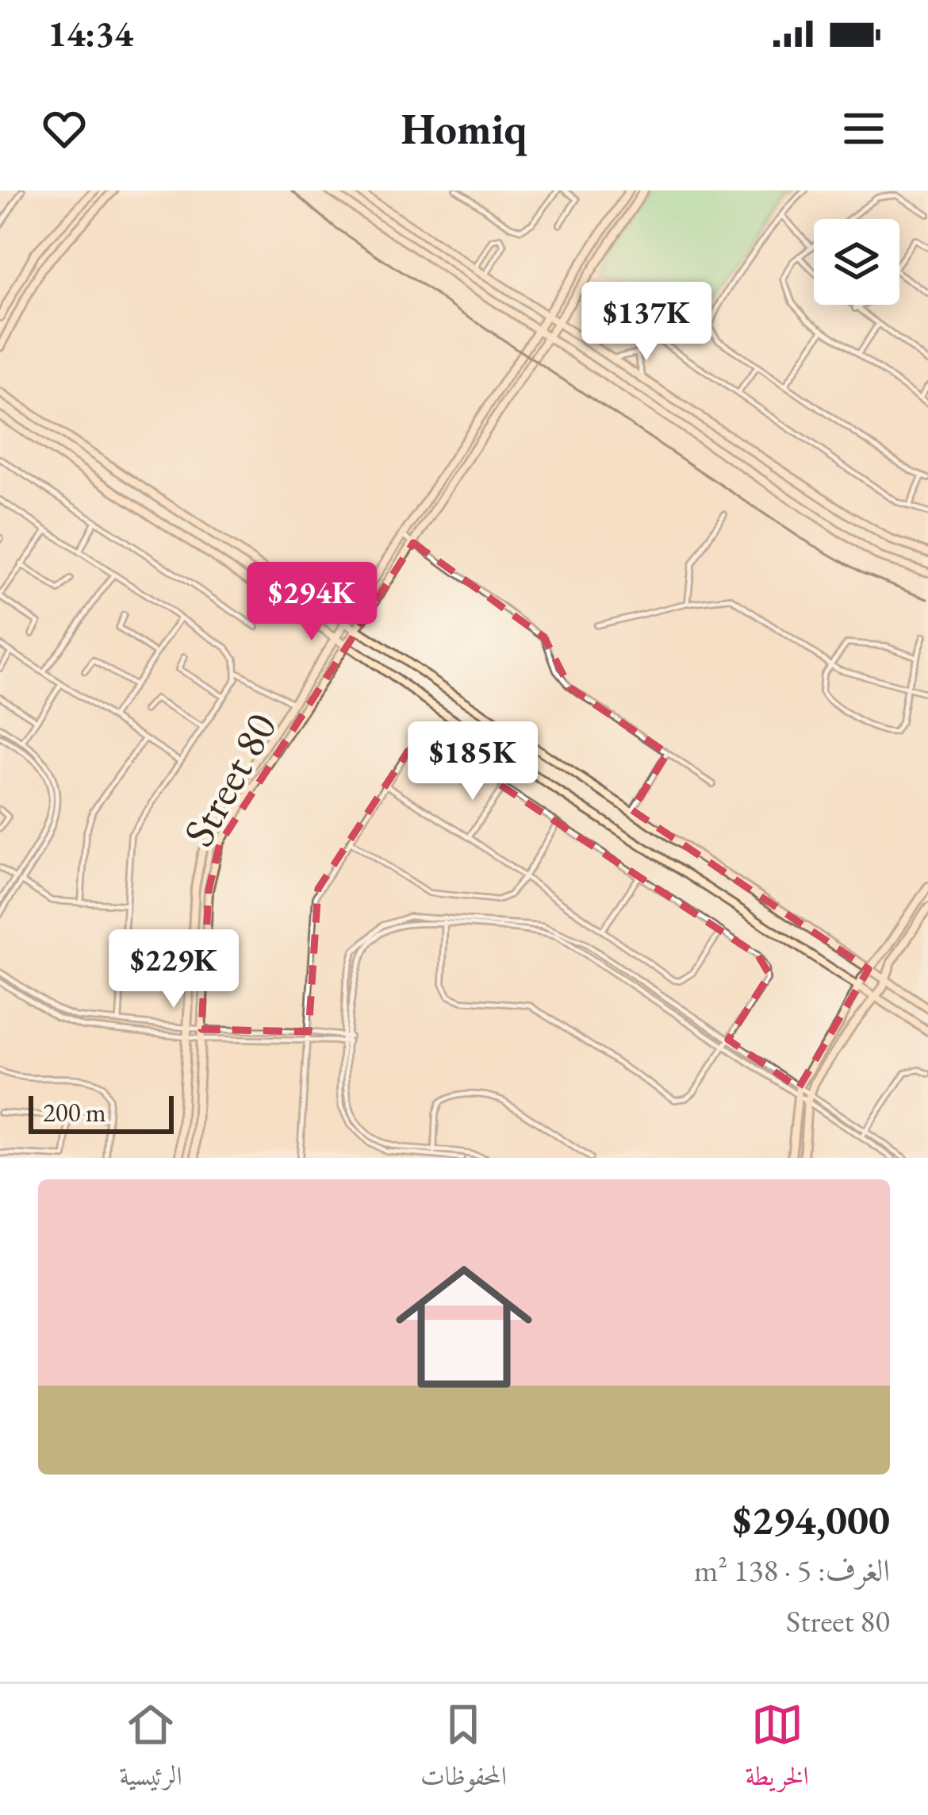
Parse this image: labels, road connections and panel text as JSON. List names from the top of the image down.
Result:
{
  "streets": {
    "street": ["Street 80"]
  },
  "scale_bar": "200 m",
  "page": {
    "status": "14:34",
    "header": "Homiq",
    "price": [
      "$137K",
      "$294K",
      "$185K",
      "$229K"
    ],
    "scale": "200 m",
    "list": [
      {
        "name": "$294,000",
        "note": "الغرف: 5 · 138 m² · Street 80"
      }
    ],
    "tabs": ["الخريطة", "المحفوظات", "الرئيسية"]
  }
}
